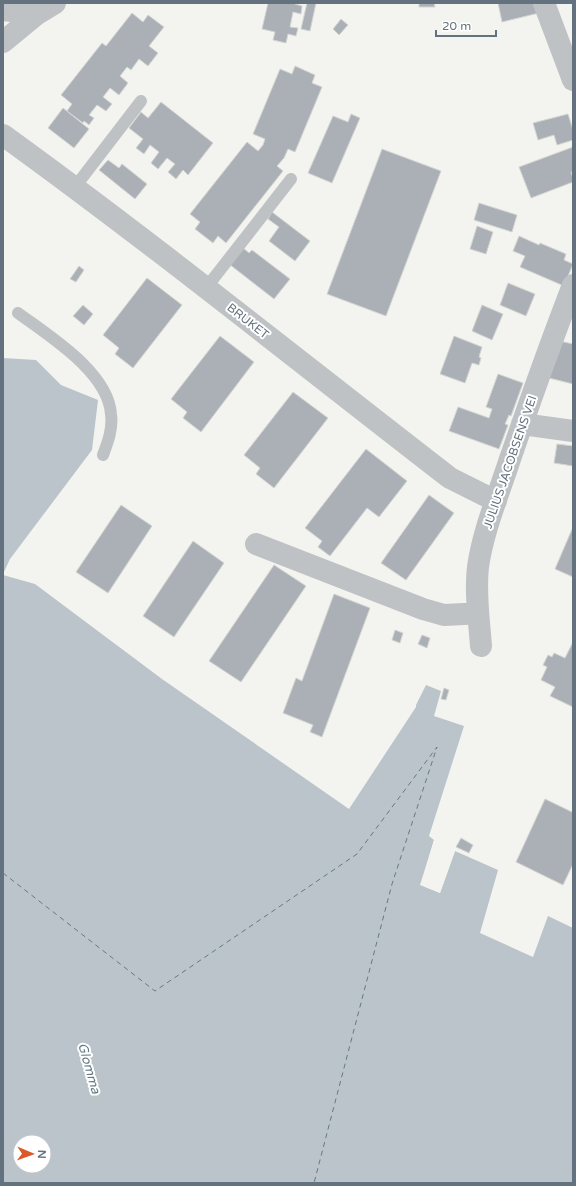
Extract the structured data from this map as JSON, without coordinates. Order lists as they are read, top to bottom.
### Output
{
  "streets": {
    "street": ["BRUKET", "JULIUS JACOBSENS VEI"]
  },
  "crossings": [
    ["BRUKET", "JULIUS JACOBSENS VEI"]
  ],
  "water": ["Glomma"],
  "scale_bar": "20 m",
  "north": "right"
}
